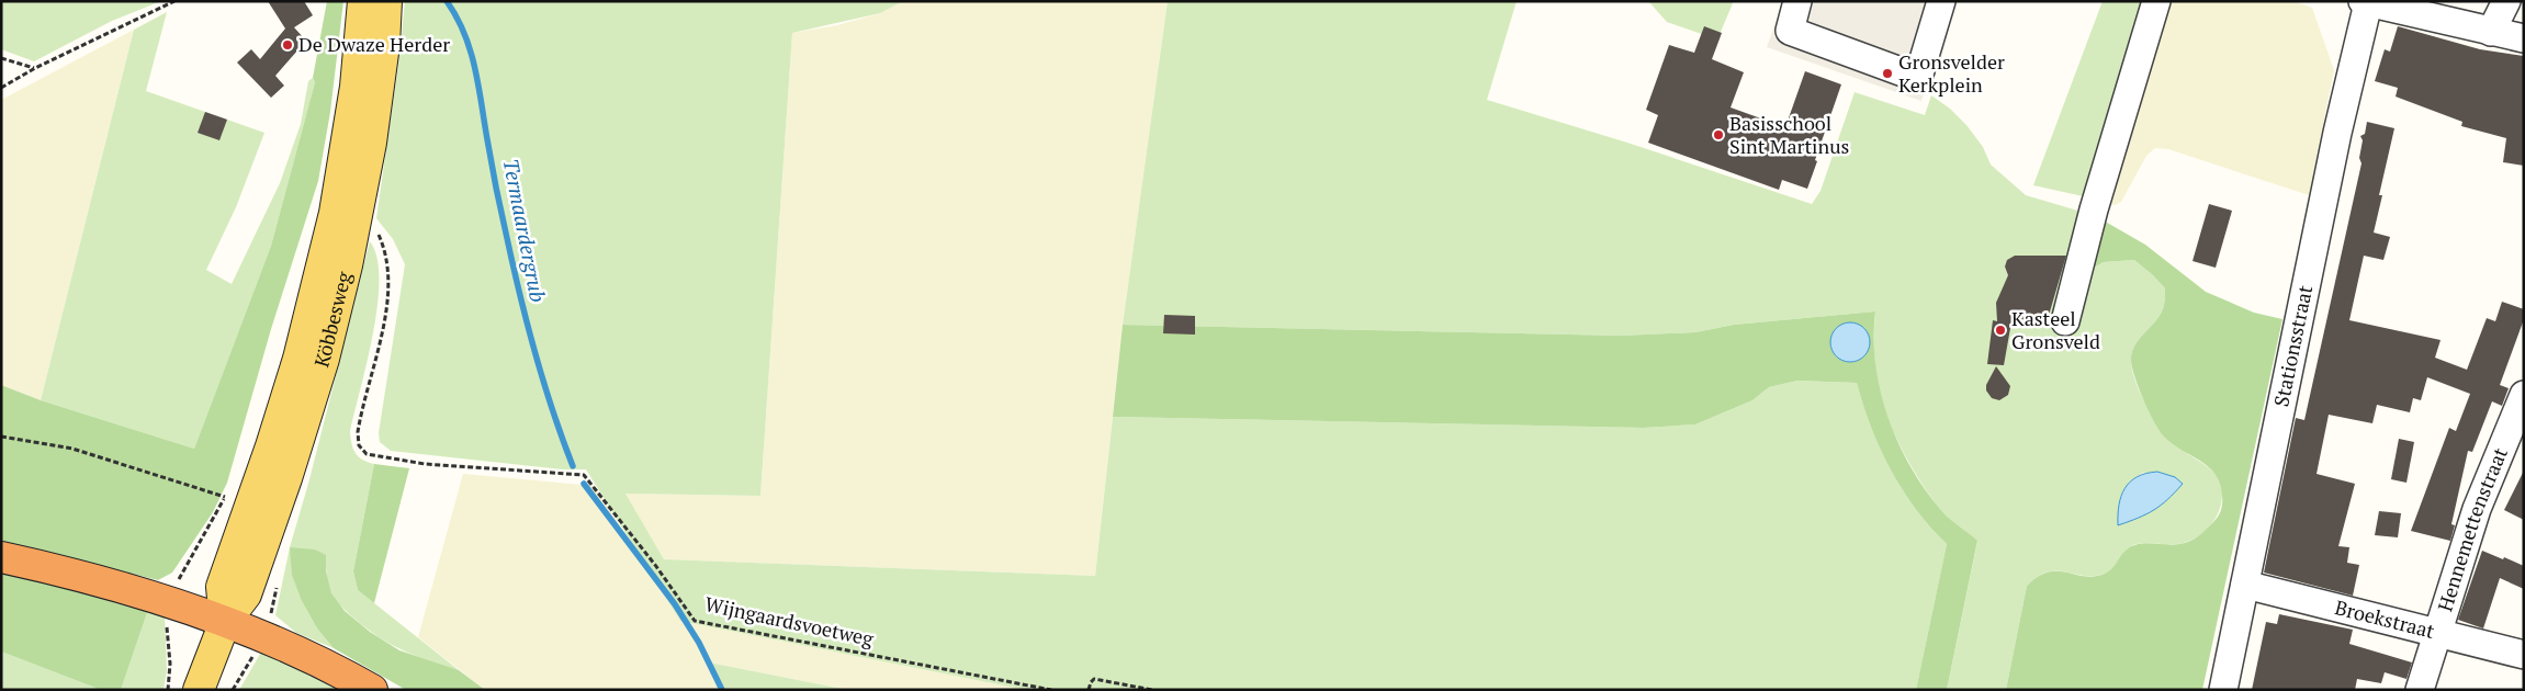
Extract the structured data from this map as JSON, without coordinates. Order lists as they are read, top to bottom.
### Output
{
  "streets": {
    "main road": ["Köbbesweg"],
    "street": ["Stationsstraat", "Hennemettenstraat", "Broekstraat"],
    "path": ["Wijngaardsvoetweg"]
  },
  "crossings": [
    ["Köbbesweg", "Wijngaardsvoetweg"],
    ["Stationsstraat", "Broekstraat"],
    ["Hennemettenstraat", "Broekstraat"]
  ],
  "water": ["Termaardergrub"],
  "places": [
    "De Dwaze Herder",
    "Gronsvelder Kerkplein",
    "Basisschool Sint Martinus",
    "Kasteel Gronsveld"
  ]
}
